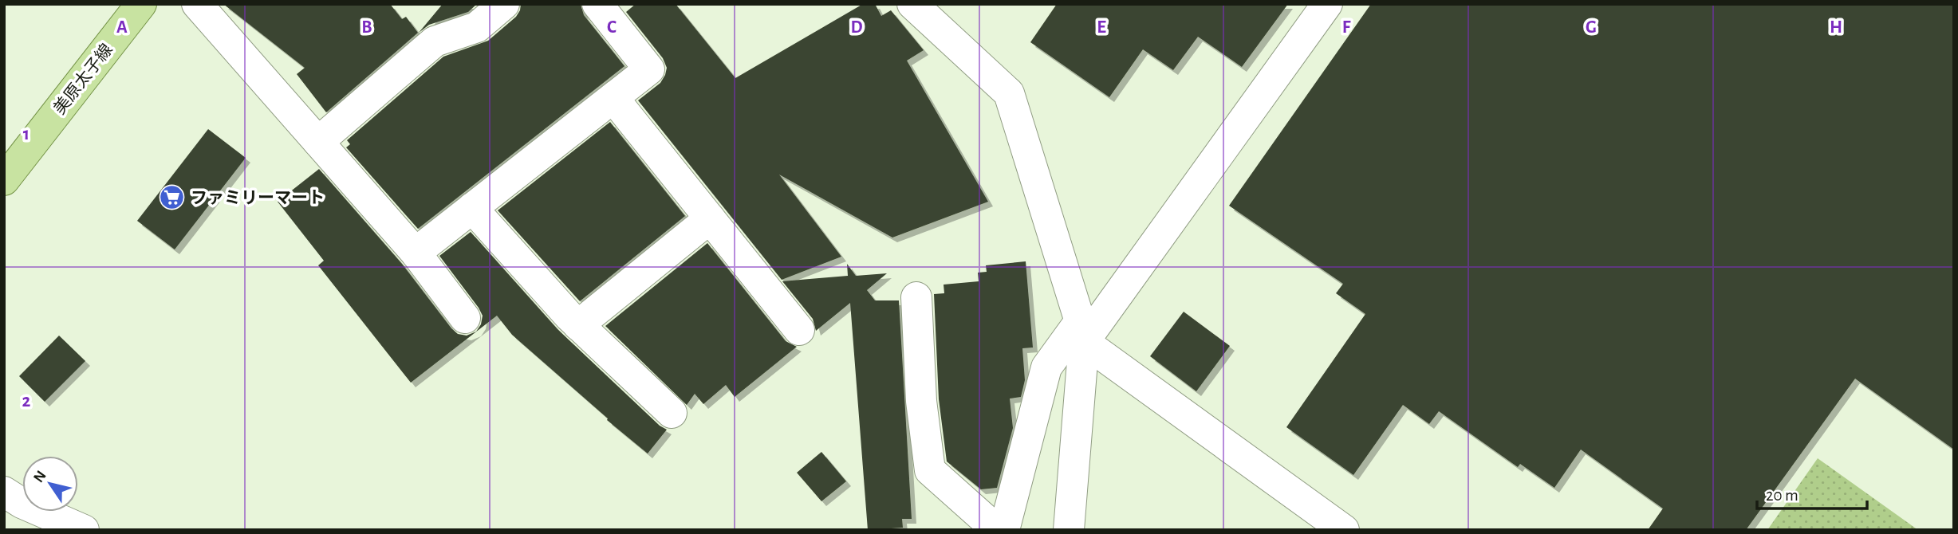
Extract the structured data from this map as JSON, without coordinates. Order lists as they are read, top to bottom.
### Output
{
  "streets": {
    "main road": ["美原太子線"]
  },
  "places": {
    "supermarket": ["ファミリーマート"]
  },
  "scale_bar": "20 m",
  "north": "top left",
  "grid": {
    "columns": [
      "A",
      "B",
      "C",
      "D",
      "E",
      "F",
      "G",
      "H"
    ],
    "rows": ["1", "2"]
  }
}
